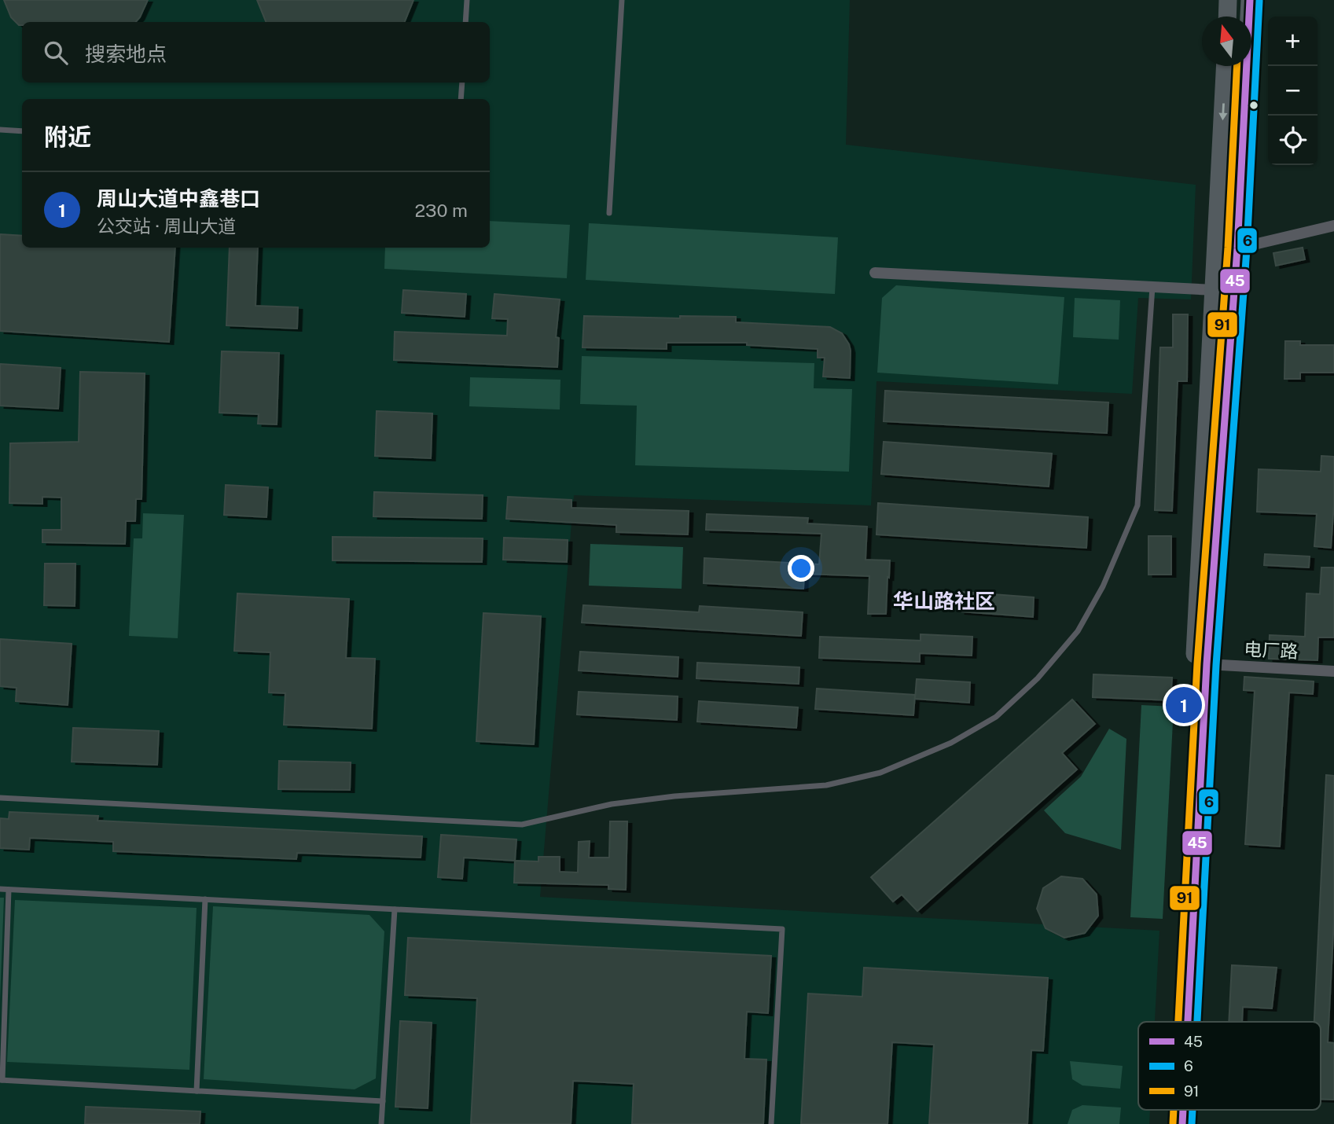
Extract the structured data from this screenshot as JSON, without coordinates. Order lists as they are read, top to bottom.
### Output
{
  "streets": {
    "street": ["电厂路"]
  },
  "districts": ["华山路社区"],
  "lines": ["transit line 45", "transit line 6", "transit line 91"],
  "legend": ["45", "6", "91"],
  "north": "top",
  "page": {
    "map_buttons": ["+", "−"],
    "search": "搜索地点",
    "heading": "附近",
    "list": [
      {
        "mark": "1",
        "name": "周山大道中鑫巷口",
        "note": "公交站 · 周山大道",
        "value": "230 m"
      }
    ],
    "pins": "1"
  }
}
